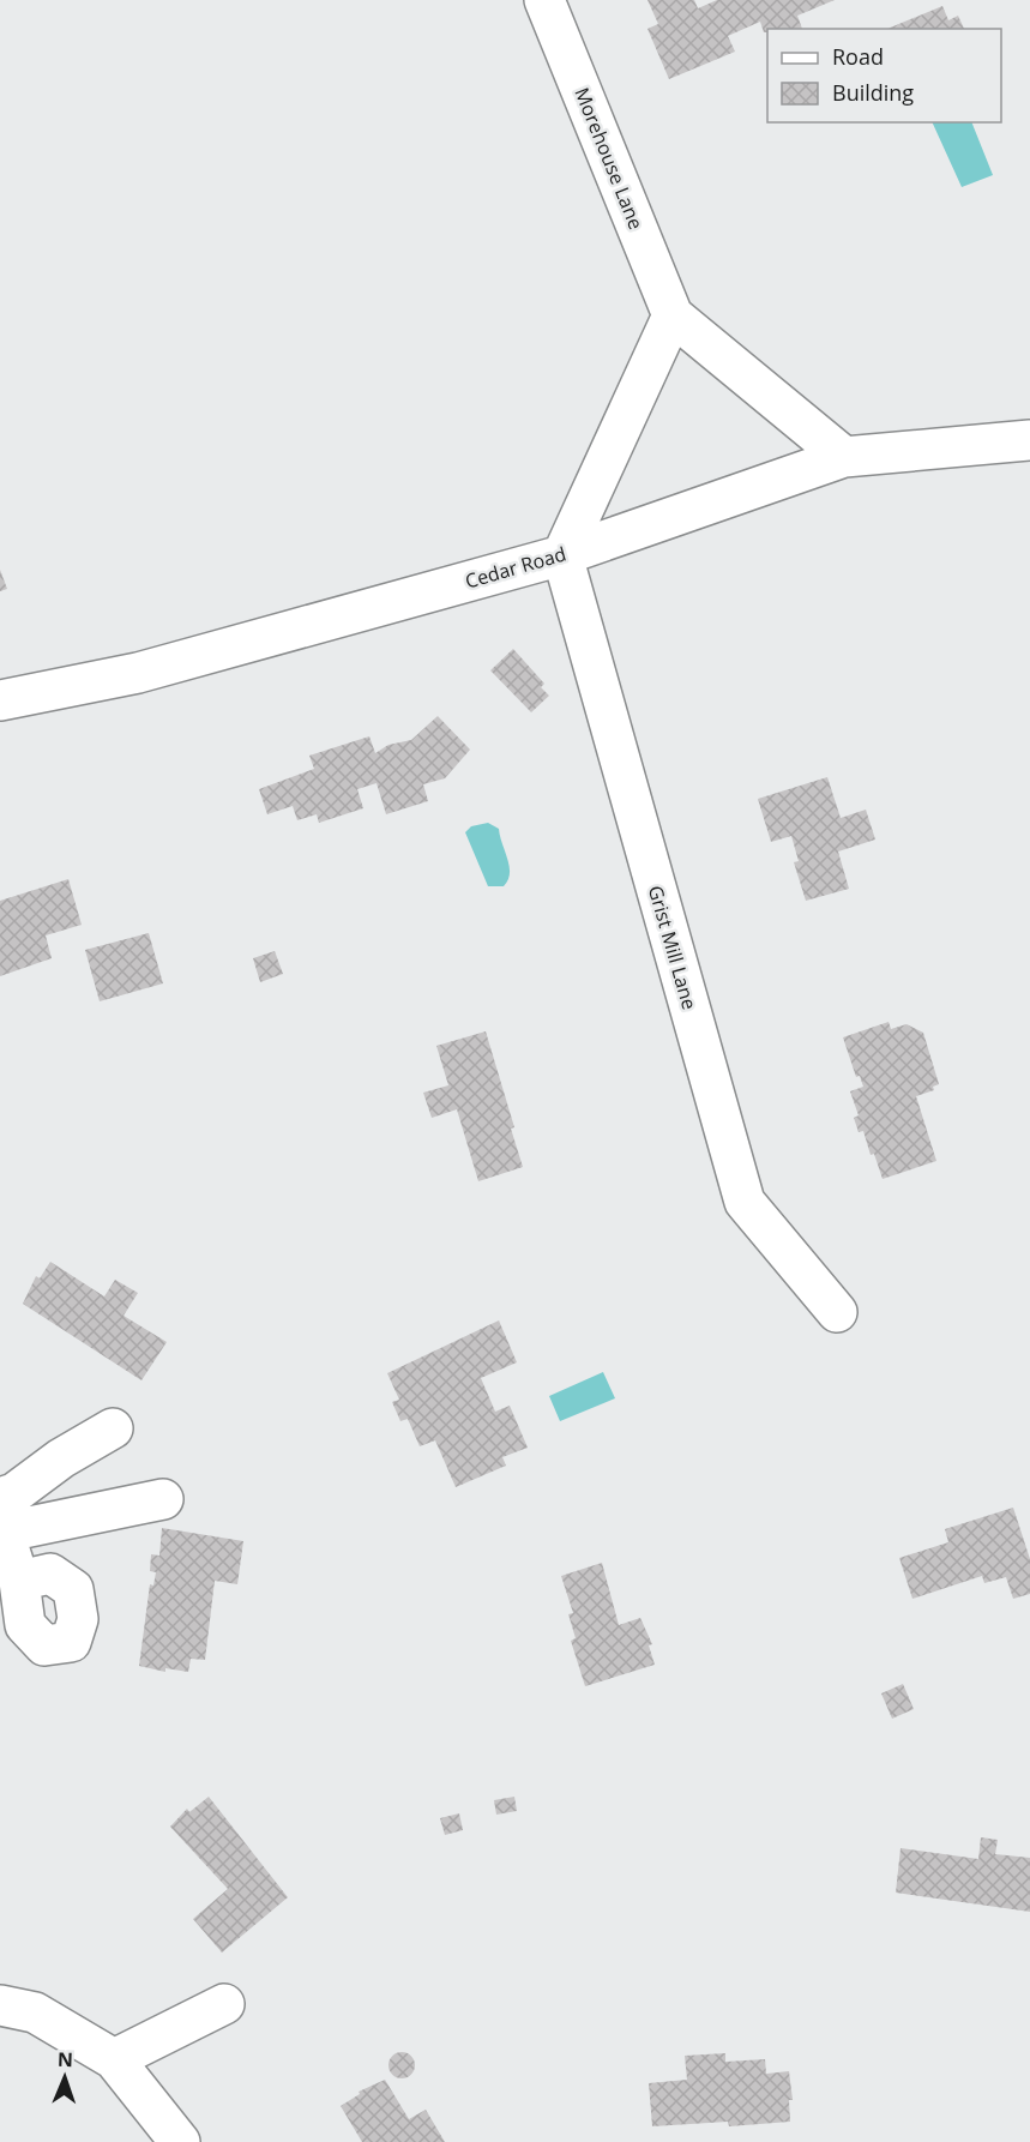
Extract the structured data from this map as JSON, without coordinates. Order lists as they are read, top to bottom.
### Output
{
  "streets": {
    "street": ["Morehouse Lane", "Cedar Road", "Grist Mill Lane"]
  },
  "crossings": [
    ["Morehouse Lane", "Cedar Road"],
    ["Cedar Road", "Grist Mill Lane"]
  ],
  "legend": ["Road", "Building"],
  "north": "top"
}
